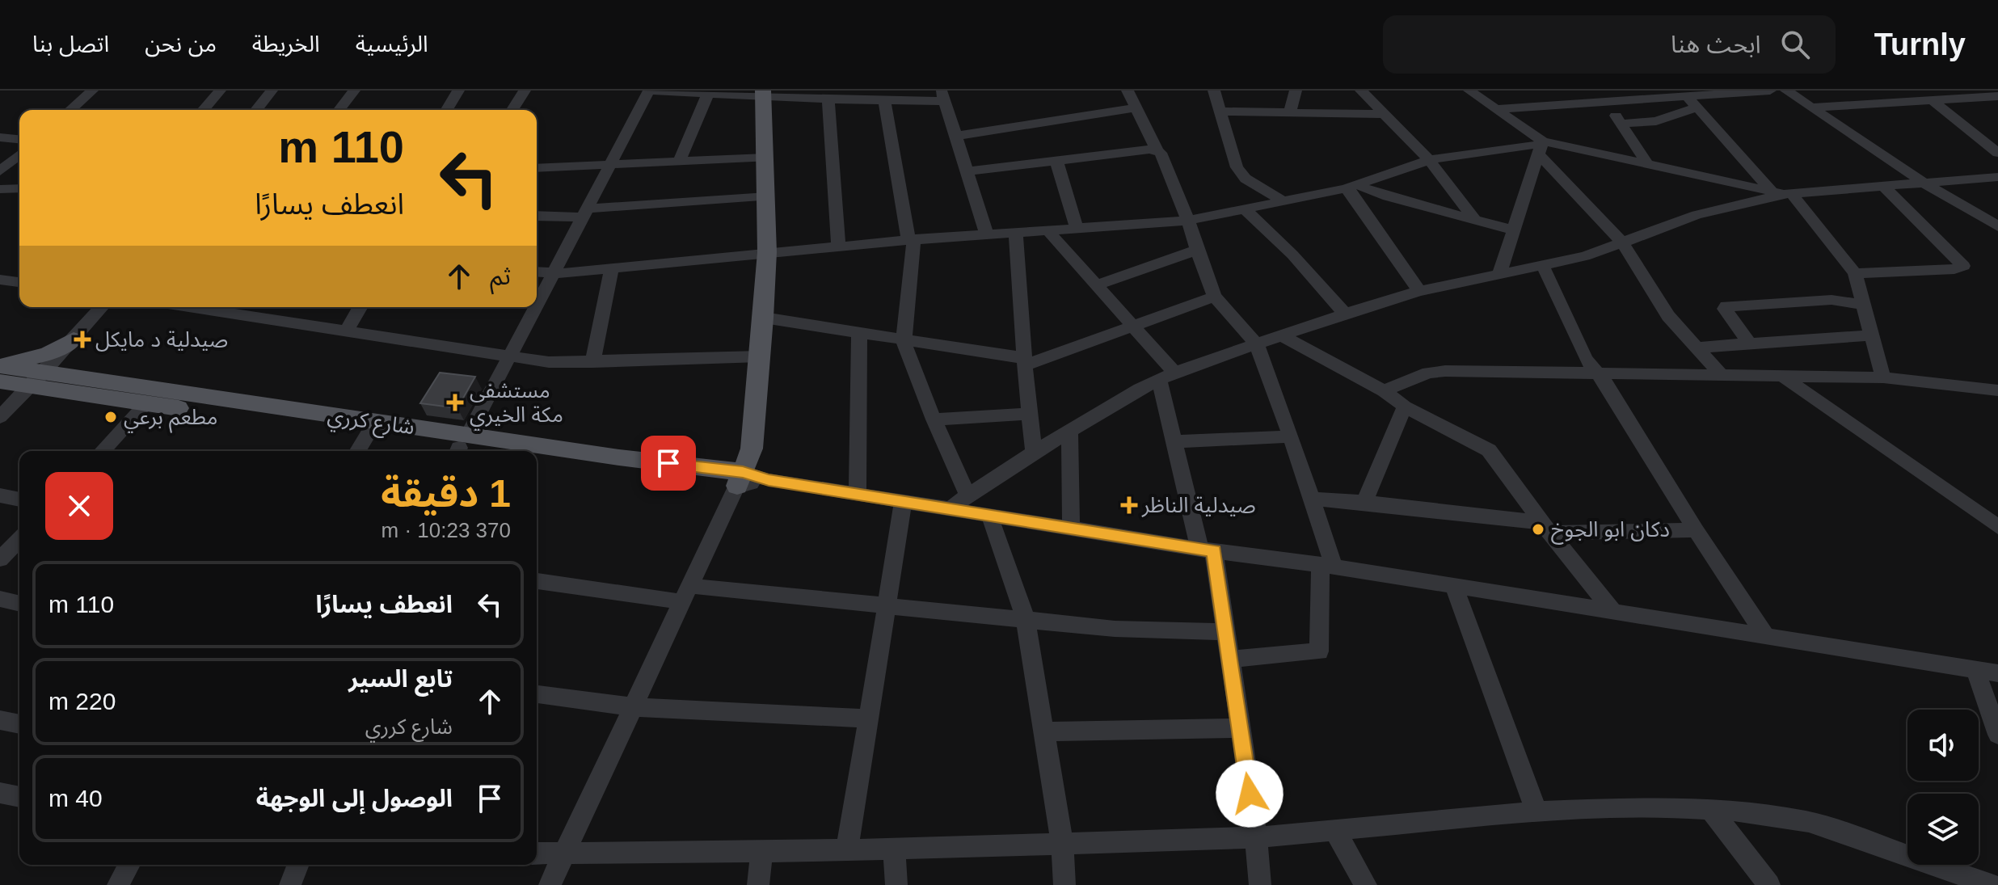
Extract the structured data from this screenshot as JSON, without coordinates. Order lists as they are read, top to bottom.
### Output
{
  "streets": {
    "main road": ["شارع كرري"]
  },
  "places": {
    "health": ["صيدلية د مايكل", "مستشفى مكة الخيري", "صيدلية الناظر"],
    "other": ["مطعم برعي", "دكان ابو الجوخ"]
  },
  "page": {
    "header": "Turnly",
    "search": "ابحث هنا",
    "nav": [
      "الرئيسية",
      "الخريطة",
      "من نحن",
      "اتصل بنا"
    ],
    "turn": ["110 m", "انعطف يسارًا"],
    "then": "ثم",
    "heading": ["1 دقيقة", "370 m · 10:23"],
    "list": [
      {
        "name": "انعطف يسارًا",
        "value": "110 m"
      },
      {
        "name": "تابع السير",
        "note": "شارع كرري",
        "value": "220 m"
      },
      {
        "name": "الوصول إلى الوجهة",
        "value": "40 m"
      }
    ]
  }
}
